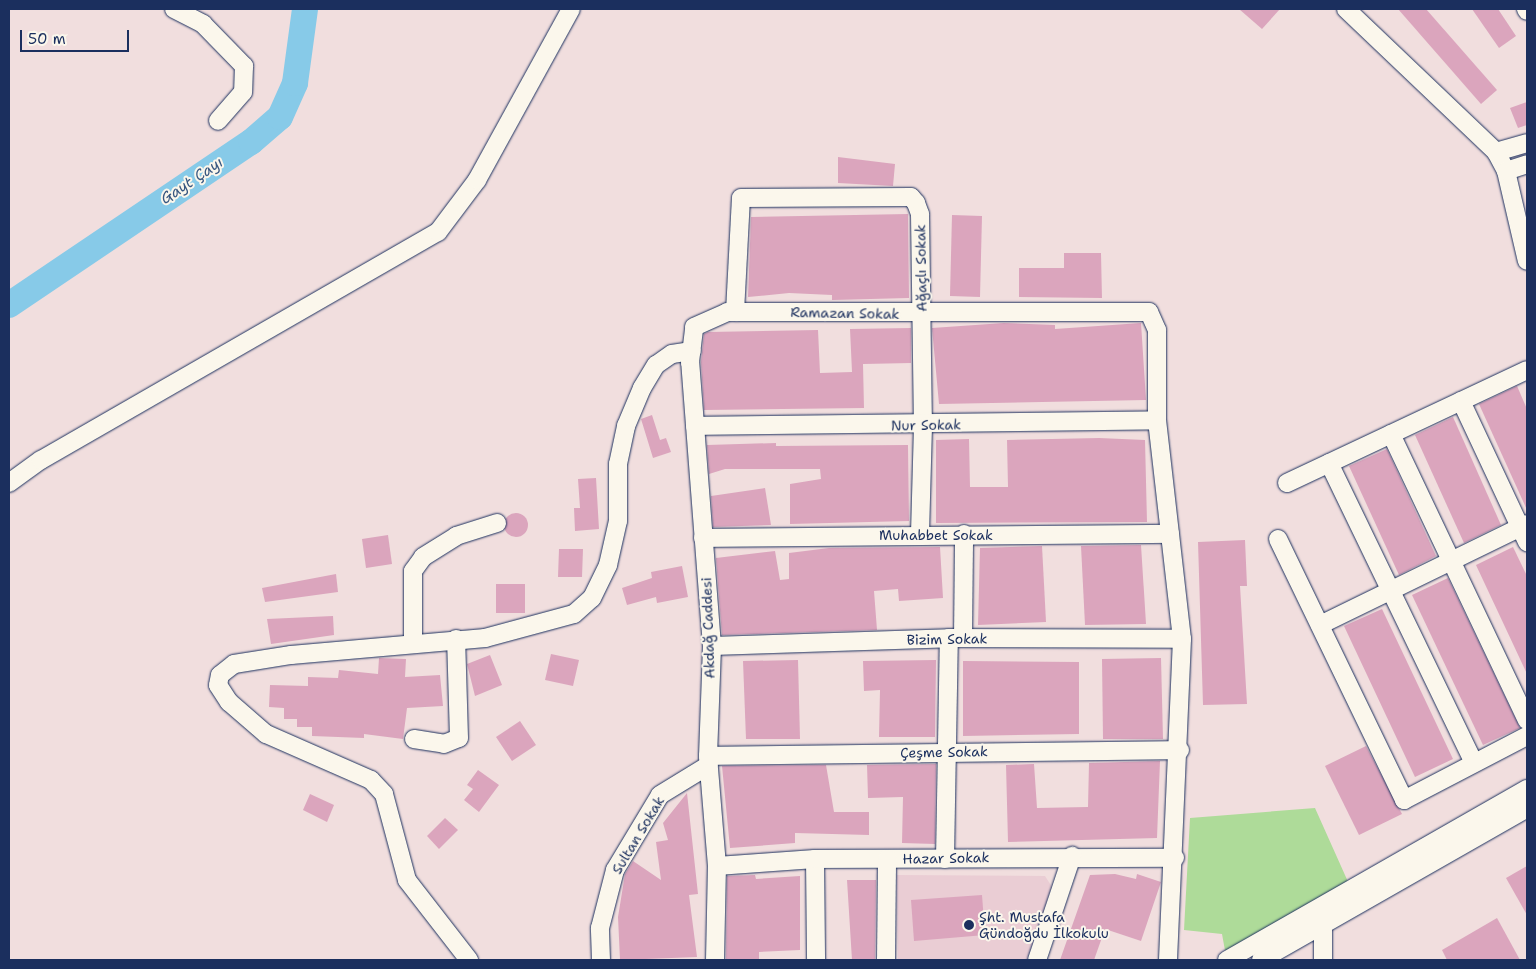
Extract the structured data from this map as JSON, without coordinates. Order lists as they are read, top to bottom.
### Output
{
  "streets": {
    "street": [
      "Ağaçlı Sokak",
      "Ramazan Sokak",
      "Nur Sokak",
      "Muhabbet Sokak",
      "Akdağ Caddesi",
      "Bizim Sokak",
      "Çeşme Sokak",
      "Sultan Sokak",
      "Hazar Sokak"
    ]
  },
  "crossings": [
    ["Ağaçlı Sokak", "Ramazan Sokak"],
    ["Ağaçlı Sokak", "Nur Sokak"],
    ["Ağaçlı Sokak", "Muhabbet Sokak"],
    ["Ramazan Sokak", "Nur Sokak"],
    ["Ramazan Sokak", "Akdağ Caddesi"],
    ["Nur Sokak", "Akdağ Caddesi"],
    ["Muhabbet Sokak", "Akdağ Caddesi"],
    ["Akdağ Caddesi", "Bizim Sokak"],
    ["Akdağ Caddesi", "Çeşme Sokak"],
    ["Akdağ Caddesi", "Sultan Sokak"],
    ["Akdağ Caddesi", "Hazar Sokak"],
    ["Çeşme Sokak", "Sultan Sokak"]
  ],
  "water": ["Gayt Çayı"],
  "places": ["Şht. Mustafa Gündoğdu İlkokulu"],
  "scale_bar": "50 m"
}
